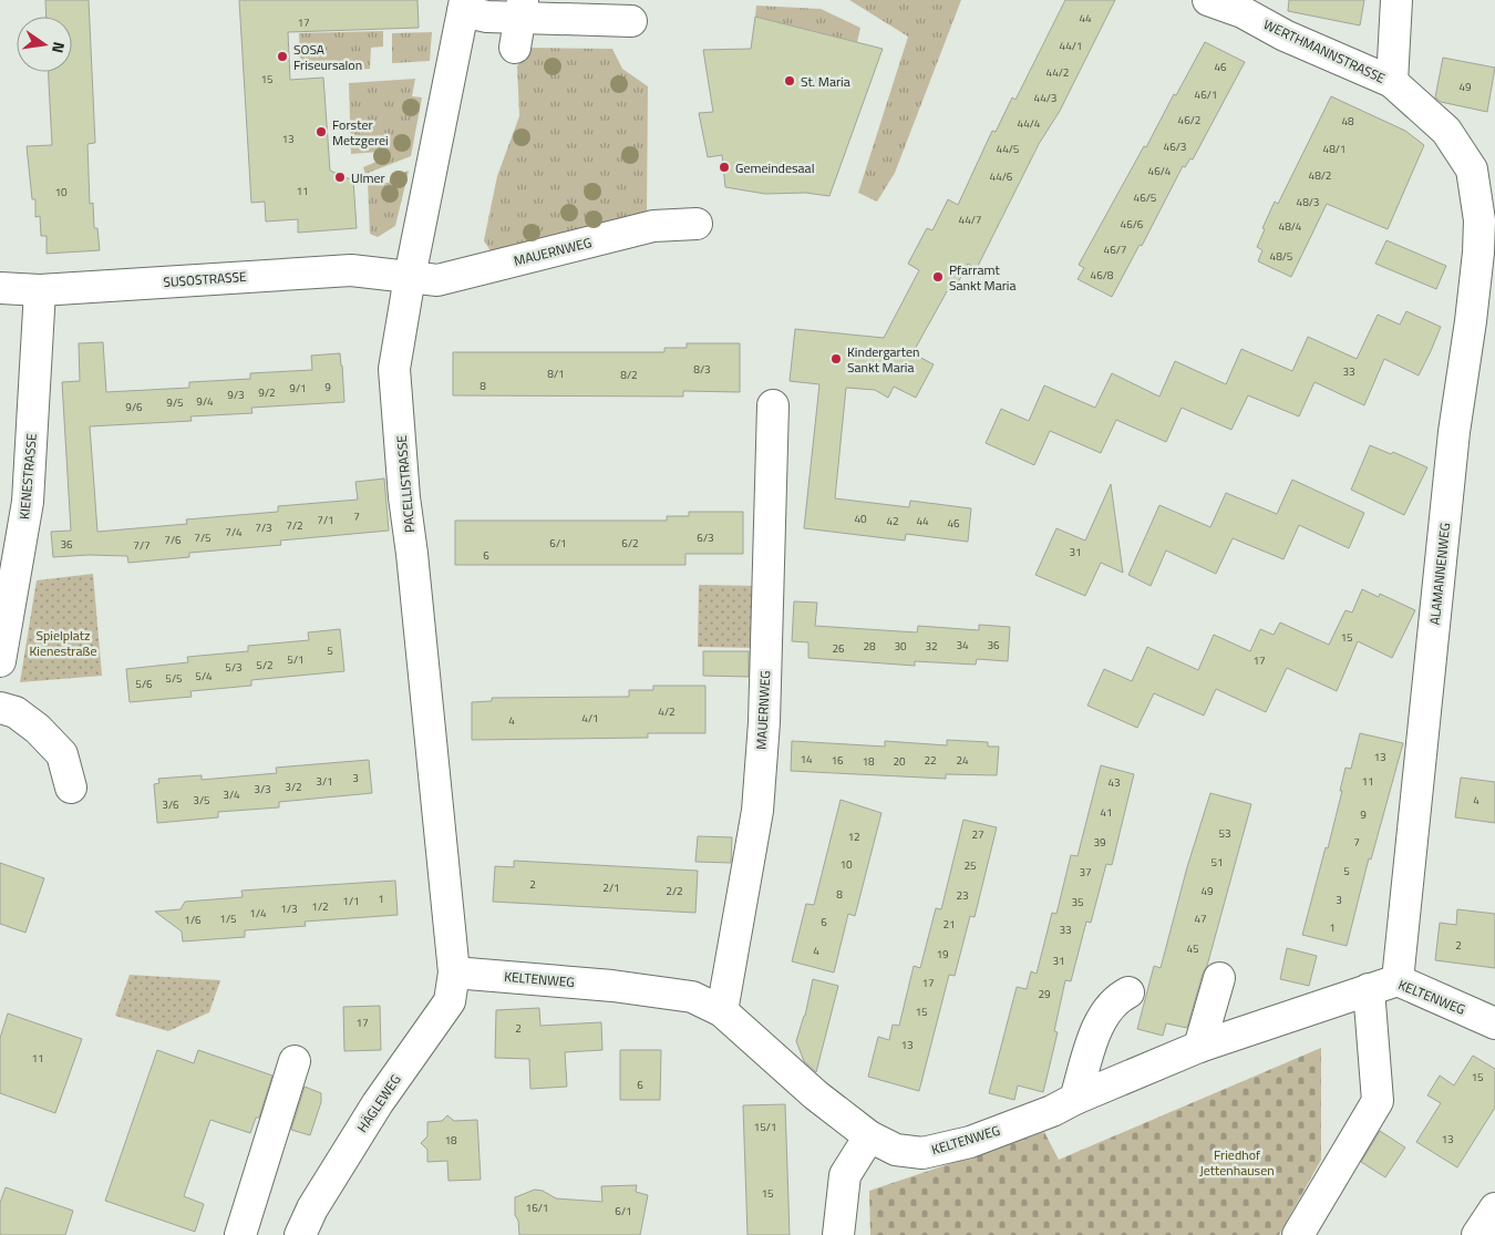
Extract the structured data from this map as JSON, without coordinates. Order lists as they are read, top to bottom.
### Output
{
  "streets": {
    "street": [
      "WERTHMANNSTRASSE",
      "MAUERNWEG",
      "SUSOSTRASSE",
      "KIENESTRASSE",
      "PACELLISTRASSE",
      "ALAMANNENWEG",
      "KELTENWEG",
      "HÄGLEWEG"
    ]
  },
  "crossings": [
    ["WERTHMANNSTRASSE", "ALAMANNENWEG"],
    ["MAUERNWEG", "SUSOSTRASSE"],
    ["MAUERNWEG", "PACELLISTRASSE"],
    ["MAUERNWEG", "KELTENWEG"],
    ["SUSOSTRASSE", "KIENESTRASSE"],
    ["SUSOSTRASSE", "PACELLISTRASSE"],
    ["PACELLISTRASSE", "KELTENWEG"],
    ["PACELLISTRASSE", "HÄGLEWEG"],
    ["ALAMANNENWEG", "KELTENWEG"],
    ["KELTENWEG", "HÄGLEWEG"]
  ],
  "parks": ["Spielplatz Kienestraße", "Friedhof Jettenhausen"],
  "places": [
    "SOSA Friseursalon",
    "St. Maria",
    "Forster Metzgerei",
    "Gemeindesaal",
    "Ulmer",
    "Pfarramt Sankt Maria",
    "Kindergarten Sankt Maria"
  ],
  "house_numbers": [
    "44",
    "17",
    "44/1",
    "46",
    "44/2",
    "15",
    "49",
    "46/1",
    "44/3",
    "46/2",
    "48",
    "44/4",
    "13",
    "46/3",
    "44/5",
    "48/1",
    "46/4",
    "48/2",
    "44/6",
    "11",
    "10",
    "46/5",
    "48/3",
    "44/7",
    "46/6",
    "48/4",
    "46/7",
    "48/5",
    "46/8",
    "8/3",
    "33",
    "8/1",
    "8/2",
    "8",
    "9",
    "9/1",
    "9/2",
    "9/3",
    "9/4",
    "9/5",
    "9/6",
    "7",
    "40",
    "7/1",
    "42",
    "44",
    "46",
    "7/2",
    "7/3",
    "7/4",
    "7/5",
    "6/3",
    "7/6",
    "6/1",
    "6/2",
    "36",
    "7/7",
    "31",
    "6",
    "15",
    "34",
    "36",
    "28",
    "30",
    "32",
    "26",
    "5",
    "5/1",
    "17",
    "5/2",
    "5/3",
    "5/4",
    "5/5",
    "5/6",
    "4/2",
    "4/1",
    "4",
    "13",
    "14",
    "16",
    "22",
    "24",
    "18",
    "20",
    "3",
    "3/1",
    "11",
    "43",
    "3/2",
    "3/3",
    "3/4",
    "3/5",
    "4",
    "3/6",
    "41",
    "9",
    "53",
    "27",
    "12",
    "39",
    "7",
    "51",
    "10",
    "25",
    "5",
    "37",
    "2",
    "2/1",
    "2/2",
    "49",
    "8",
    "23",
    "1",
    "3",
    "1/1",
    "35",
    "1/2",
    "1/3",
    "1/4",
    "1/5",
    "47",
    "1/6",
    "6",
    "21",
    "1",
    "33",
    "2",
    "45",
    "4",
    "19",
    "31",
    "17",
    "29",
    "15",
    "17",
    "2",
    "13",
    "11",
    "15",
    "6",
    "15/1",
    "13",
    "18",
    "15",
    "16/1",
    "6/1"
  ],
  "north": "right"
}
